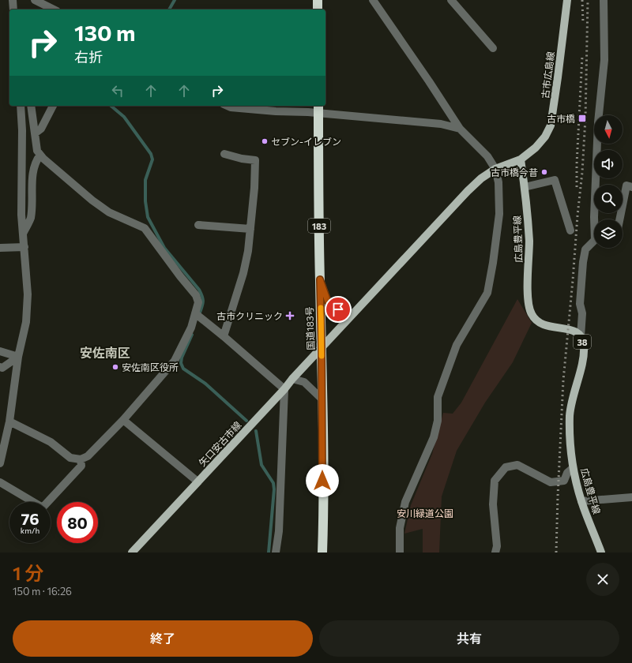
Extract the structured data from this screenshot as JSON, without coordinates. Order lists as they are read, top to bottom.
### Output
{
  "streets": {
    "highway": ["183", "国道183号"],
    "main road": [
      "古市広島線",
      "広島豊平線",
      "38",
      "矢口安古市線"
    ]
  },
  "crossings": [
    ["古市広島線", "広島豊平線"],
    ["国道183号", "矢口安古市線"]
  ],
  "districts": ["安佐南区"],
  "parks": ["安川緑道公園"],
  "places": {
    "transit": ["古市橋"],
    "other": ["セブン-イレブン", "古市橋今昔", "安佐南区役所"],
    "health": ["古市クリニック"]
  },
  "north": "bottom",
  "page": {
    "turn": ["130 m", "右折"],
    "speed": "76 km/h",
    "limit": "80",
    "heading": ["1 分", "150 m · 16:26"],
    "buttons": ["終了", "共有"]
  }
}
